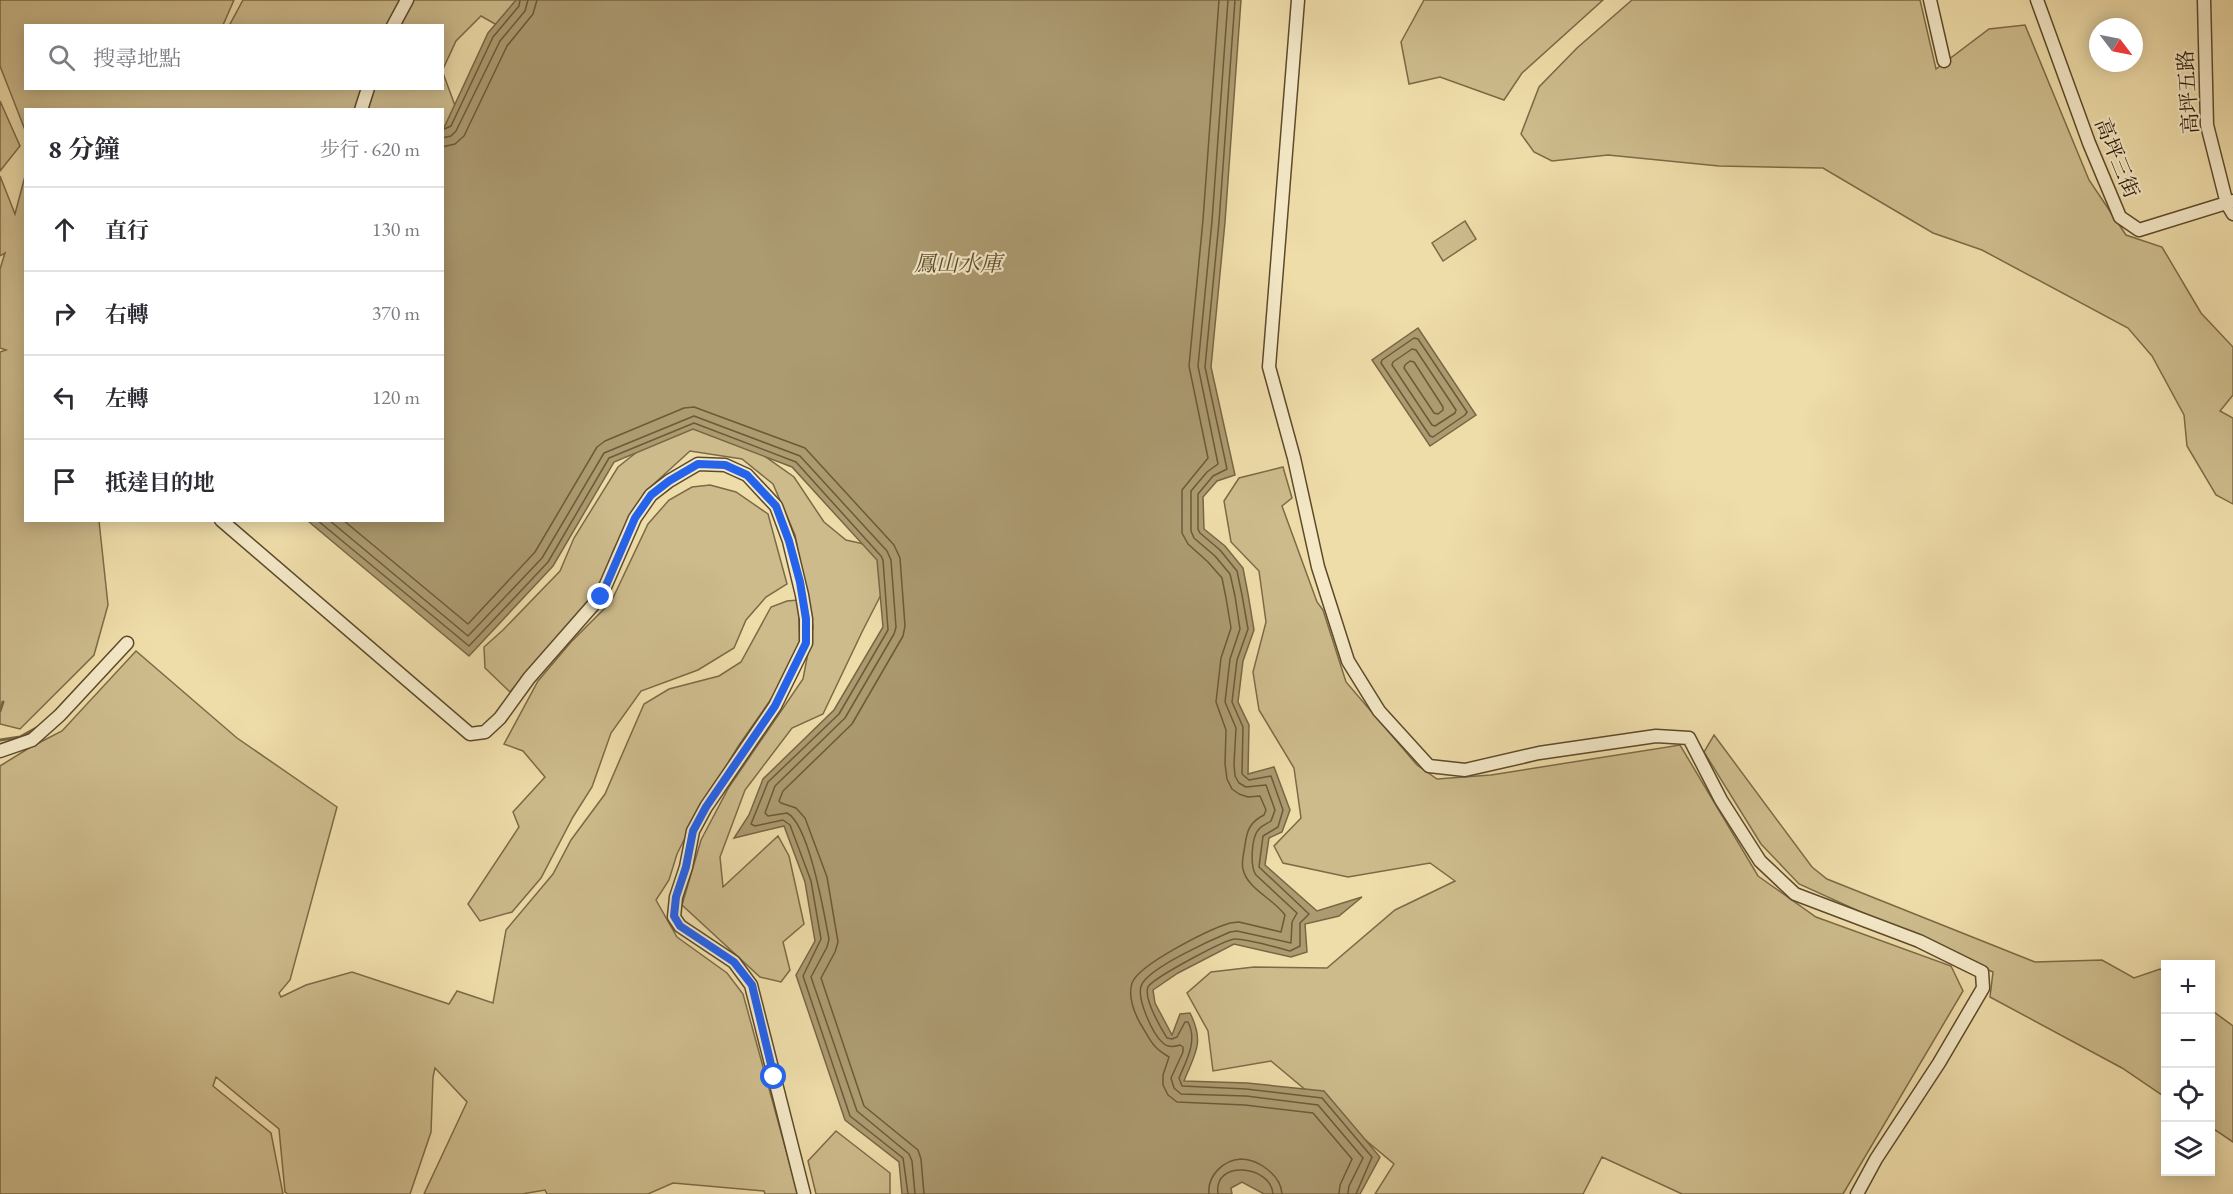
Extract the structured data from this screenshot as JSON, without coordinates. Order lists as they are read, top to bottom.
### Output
{
  "streets": {
    "street": ["高坪五路", "高坪三街"]
  },
  "crossings": [
    ["高坪五路", "高坪三街"]
  ],
  "water": ["鳳山水庫"],
  "north": "bottom right",
  "page": {
    "search": "搜尋地點",
    "heading": ["8 分鐘", "步行 · 620 m"],
    "list": [
      ["直行", "130 m"],
      ["右轉", "370 m"],
      ["左轉", "120 m"],
      "抵達目的地"
    ],
    "map_buttons": ["+", "−"]
  }
}
